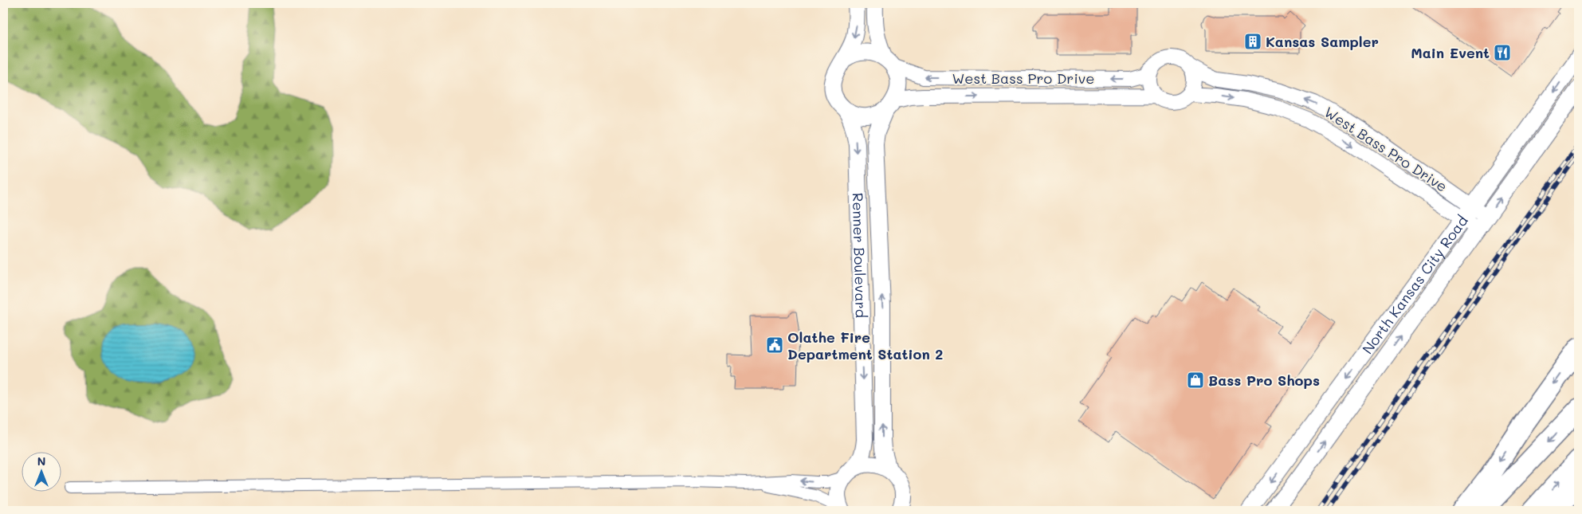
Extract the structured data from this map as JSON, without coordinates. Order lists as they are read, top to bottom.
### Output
{
  "streets": {
    "main road": ["Renner Boulevard", "North Kansas City Road"],
    "street": ["West Bass Pro Drive"]
  },
  "crossings": [
    ["West Bass Pro Drive", "Renner Boulevard"],
    ["West Bass Pro Drive", "North Kansas City Road"]
  ],
  "places": {
    "building": ["Kansas Sampler"],
    "restaurant": ["Main Event"],
    "public building": ["Olathe Fire Department Station 2"],
    "shop": ["Bass Pro Shops"]
  },
  "north": "top"
}
